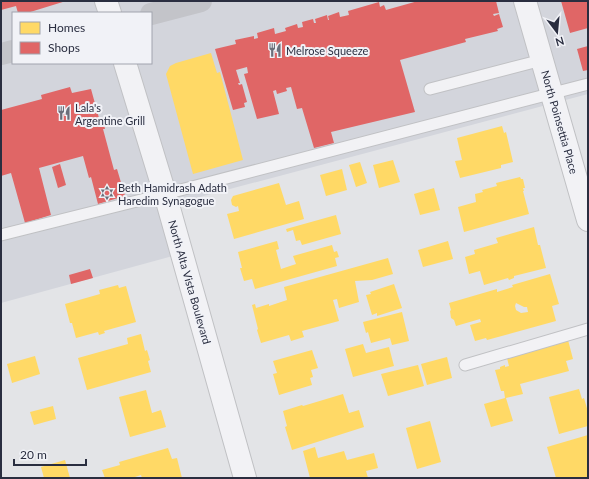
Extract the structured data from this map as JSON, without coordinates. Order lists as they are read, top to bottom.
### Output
{
  "streets": {
    "street": ["North Poinsettia Place", "North Alta Vista Boulevard"]
  },
  "places": {
    "restaurant": ["Melrose Squeeze", "Lala's Argentine Grill"],
    "synagogue": ["Beth Hamidrash Adath Haredim Synagogue"]
  },
  "legend": ["Homes", "Shops"],
  "scale_bar": "20 m",
  "north": "bottom"
}
